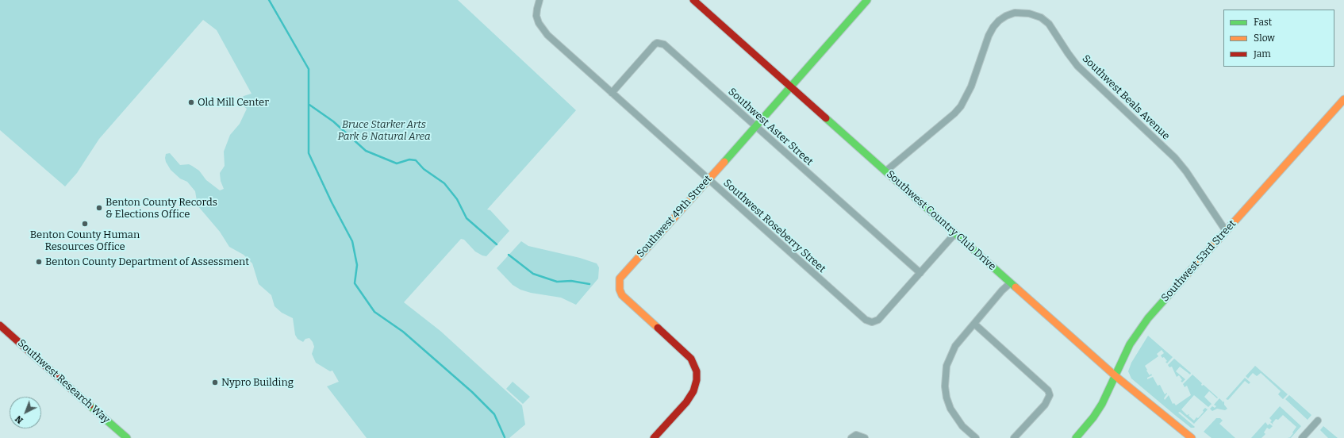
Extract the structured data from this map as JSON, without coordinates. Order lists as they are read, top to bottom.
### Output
{
  "streets": {
    "street": [
      "Southwest Beals Avenue",
      "Southwest Aster Street",
      "Southwest 49th Street",
      "Southwest Country Club Drive",
      "Southwest Roseberry Street",
      "Southwest 53rd Street",
      "Southwest Research Way"
    ]
  },
  "crossings": [
    ["Southwest Beals Avenue", "Southwest Country Club Drive"],
    ["Southwest Beals Avenue", "Southwest 53rd Street"],
    ["Southwest Aster Street", "Southwest 49th Street"],
    ["Southwest Aster Street", "Southwest Roseberry Street"],
    ["Southwest 49th Street", "Southwest Country Club Drive"],
    ["Southwest 49th Street", "Southwest Roseberry Street"],
    ["Southwest Country Club Drive", "Southwest Roseberry Street"],
    ["Southwest Country Club Drive", "Southwest 53rd Street"]
  ],
  "parks": ["Bruce Starker Arts Park & Natural Area"],
  "places": [
    "Old Mill Center",
    "Benton County Records & Elections Office",
    "Benton County Human Resources Office",
    "Benton County Department of Assessment",
    "Nypro Building"
  ],
  "legend": ["Fast", "Slow", "Jam"],
  "north": "bottom left"
}
